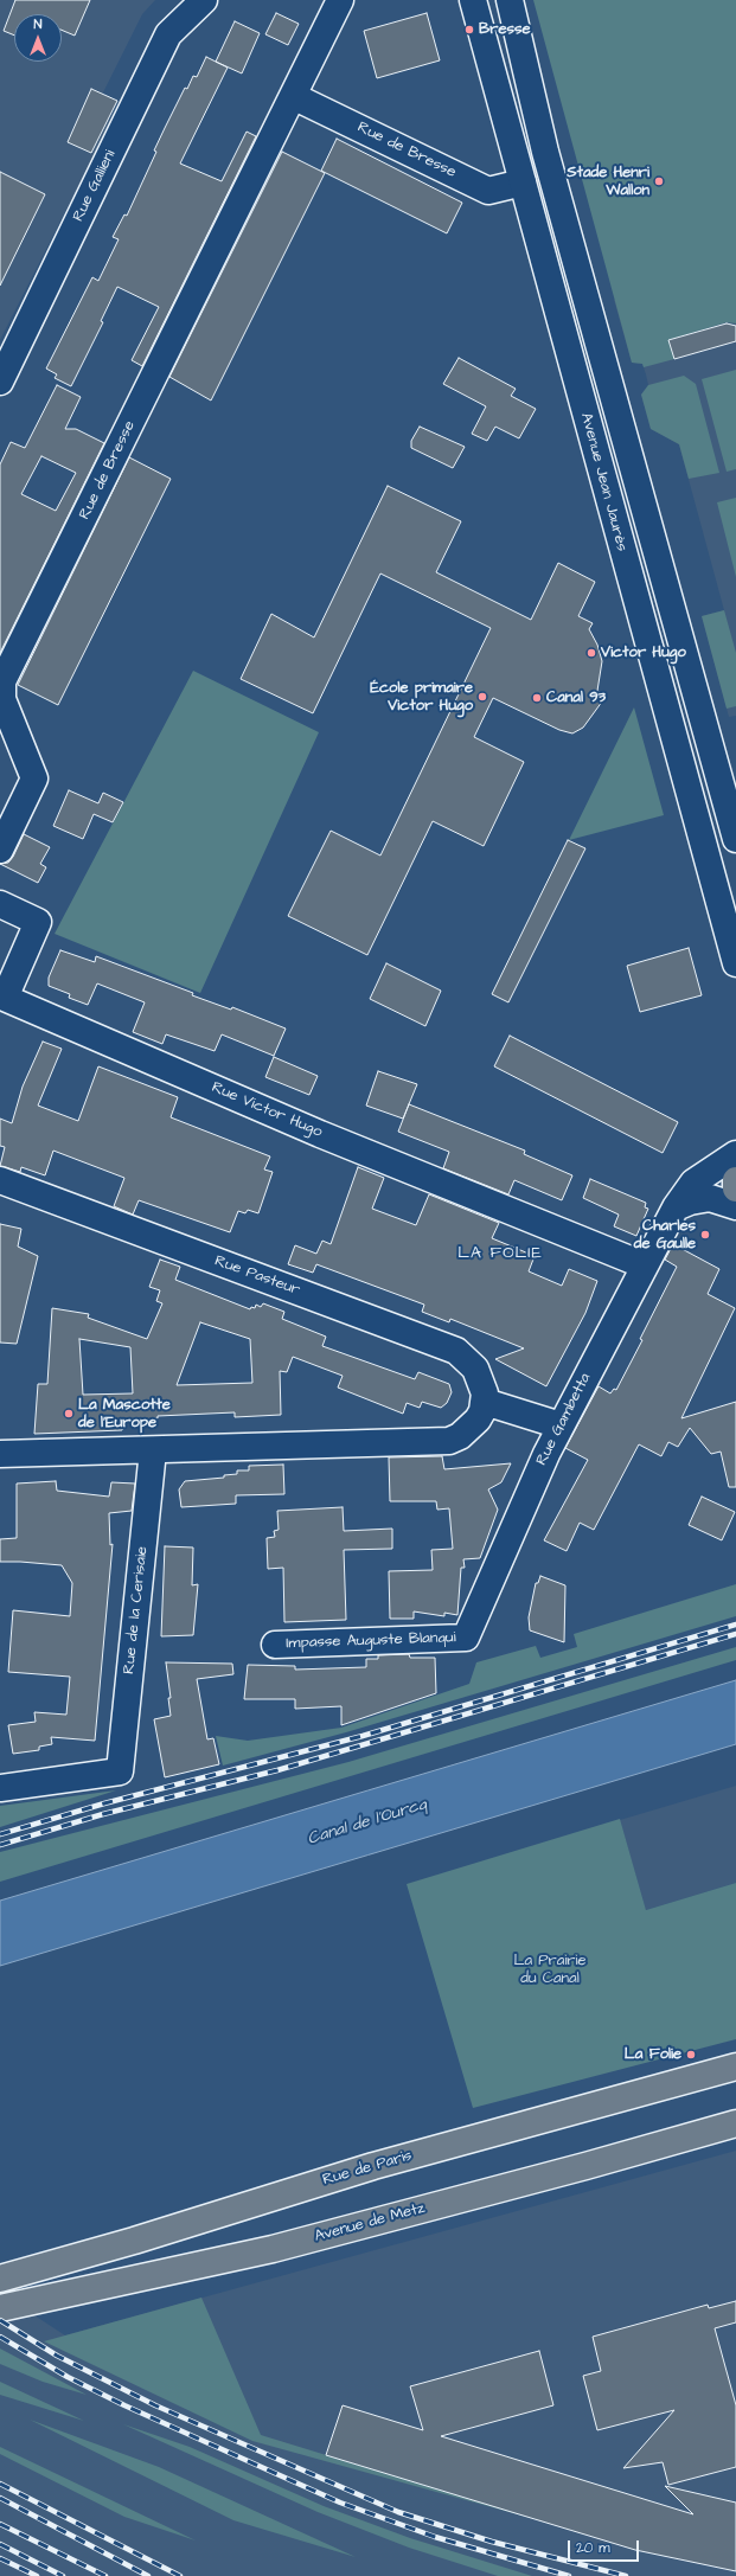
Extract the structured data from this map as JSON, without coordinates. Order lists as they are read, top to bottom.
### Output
{
  "streets": {
    "main road": ["Rue de Paris", "Avenue de Metz"],
    "street": [
      "Rue de Bresse",
      "Rue Gallieni",
      "Avenue Jean Jaurès",
      "Rue Victor Hugo",
      "Rue Pasteur",
      "Rue Gambetta",
      "Rue de la Cerisaie",
      "Impasse Auguste Blanqui"
    ]
  },
  "crossings": [
    ["Rue de Bresse", "Avenue Jean Jaurès"],
    ["Rue Victor Hugo", "Rue Gambetta"],
    ["Rue Gambetta", "Impasse Auguste Blanqui"]
  ],
  "districts": ["LA FOLIE"],
  "water": ["Canal de l'Ourcq"],
  "parks": ["La Prairie du Canal"],
  "places": [
    "Bresse",
    "Stade Henri Wallon",
    "Victor Hugo",
    "École primaire Victor Hugo",
    "Canal 93",
    "Charles de Gaulle",
    "La Mascotte de l'Europe",
    "La Folie"
  ],
  "scale_bar": "20 m",
  "north": "top"
}
